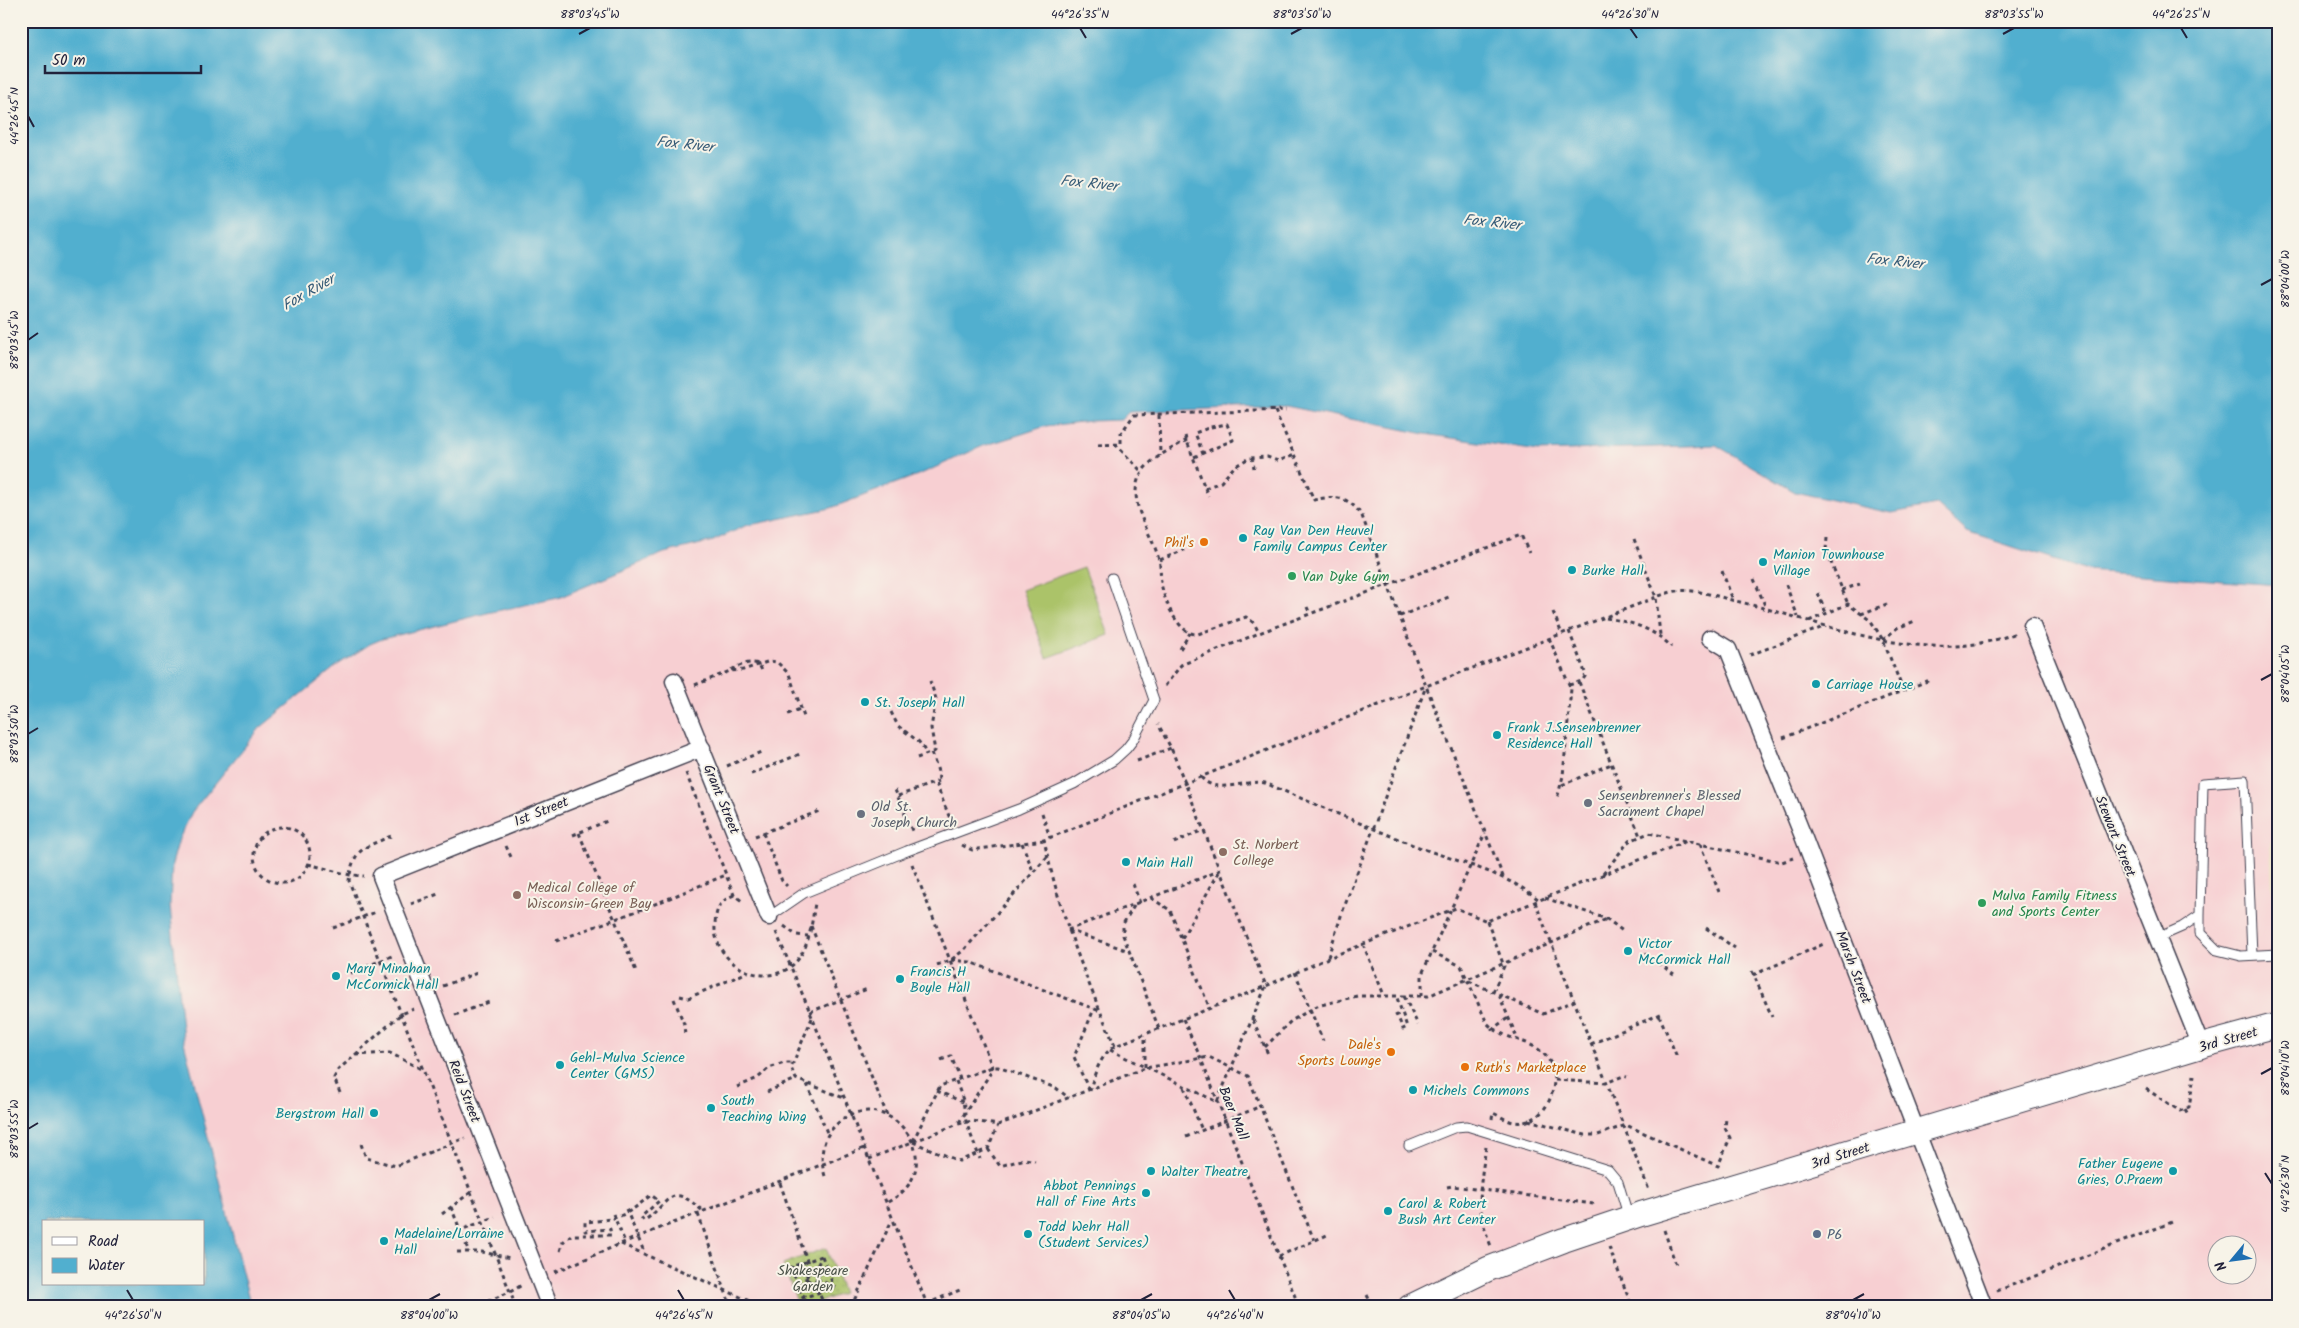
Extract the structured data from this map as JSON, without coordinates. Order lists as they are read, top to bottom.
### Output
{
  "streets": {
    "main road": ["3rd Street"],
    "street": [
      "Grant Street",
      "1st Street",
      "Stewart Street",
      "Marsh Street",
      "Reid Street"
    ],
    "path": ["Baer Mall"]
  },
  "crossings": [
    ["Grant Street", "1st Street"],
    ["1st Street", "Reid Street"],
    ["Stewart Street", "3rd Street"],
    ["Marsh Street", "3rd Street"]
  ],
  "water": ["Fox River"],
  "parks": ["Shakespeare Garden"],
  "places": [
    "Ray Van Den Heuvel Family Campus Center",
    "Phil's",
    "Manion Townhouse Village",
    "Burke Hall",
    "Van Dyke Gym",
    "Carriage House",
    "St. Joseph Hall",
    "Frank J.Sensenbrenner Residence Hall",
    "Sensenbrenner's Blessed Sacrament Chapel",
    "Old St. Joseph Church",
    "St. Norbert College",
    "Main Hall",
    "Medical College of Wisconsin-Green Bay",
    "Mulva Family Fitness and Sports Center",
    "Victor McCormick Hall",
    "Mary Minahan McCormick Hall",
    "Francis H Boyle Hall",
    "Dale's Sports Lounge",
    "Gehl-Mulva Science Center (GMS)",
    "Ruth's Marketplace",
    "Michels Commons",
    "South Teaching Wing",
    "Bergstrom Hall",
    "Walter Theatre",
    "Father Eugene Gries, O.Praem",
    "Abbot Pennings Hall of Fine Arts",
    "Carol & Robert Bush Art Center",
    "Todd Wehr Hall (Student Services)",
    "P6",
    "Madelaine/Lorraine Hall"
  ],
  "legend": ["Road", "Water"],
  "scale_bar": "50 m",
  "north": "bottom left",
  "coordinates": [
    "88°03'45\"W",
    "44°26'35\"N",
    "88°03'50\"W",
    "44°26'30\"N",
    "88°03'55\"W",
    "44°26'25\"N",
    "44°26'45\"N",
    "88°04'00\"W",
    "88°04'05\"W",
    "88°04'10\"W",
    "44°26'50\"N",
    "44°26'40\"N"
  ]
}
